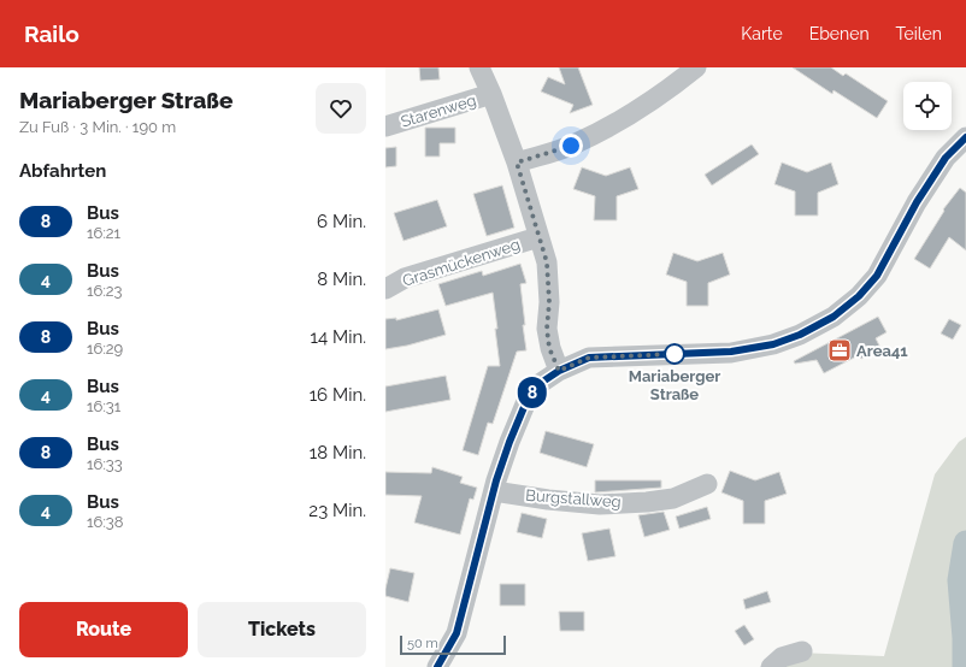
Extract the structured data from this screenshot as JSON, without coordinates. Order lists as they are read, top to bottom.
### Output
{
  "streets": {
    "street": ["Starenweg", "Grasmückenweg", "Burgstallweg"]
  },
  "places": {
    "office": ["Area41"],
    "other": ["Mariaberger Straße"]
  },
  "lines": ["bus line 8"],
  "scale_bar": "50 m",
  "page": {
    "header": "Railo",
    "nav": ["Karte", "Ebenen", "Teilen"],
    "heading": [
      ["Mariaberger Straße", "Zu Fuß · 3 Min. · 190 m"],
      "Abfahrten"
    ],
    "on_map": "8",
    "list": [
      {
        "mark": "8",
        "name": "Bus",
        "note": "16:21",
        "value": "6 Min."
      },
      {
        "mark": "4",
        "name": "Bus",
        "note": "16:23",
        "value": "8 Min."
      },
      {
        "mark": "8",
        "name": "Bus",
        "note": "16:29",
        "value": "14 Min."
      },
      {
        "mark": "4",
        "name": "Bus",
        "note": "16:31",
        "value": "16 Min."
      },
      {
        "mark": "8",
        "name": "Bus",
        "note": "16:33",
        "value": "18 Min."
      },
      {
        "mark": "4",
        "name": "Bus",
        "note": "16:38",
        "value": "23 Min."
      }
    ],
    "buttons": ["Route", "Tickets"],
    "scale": "50 m"
  }
}
